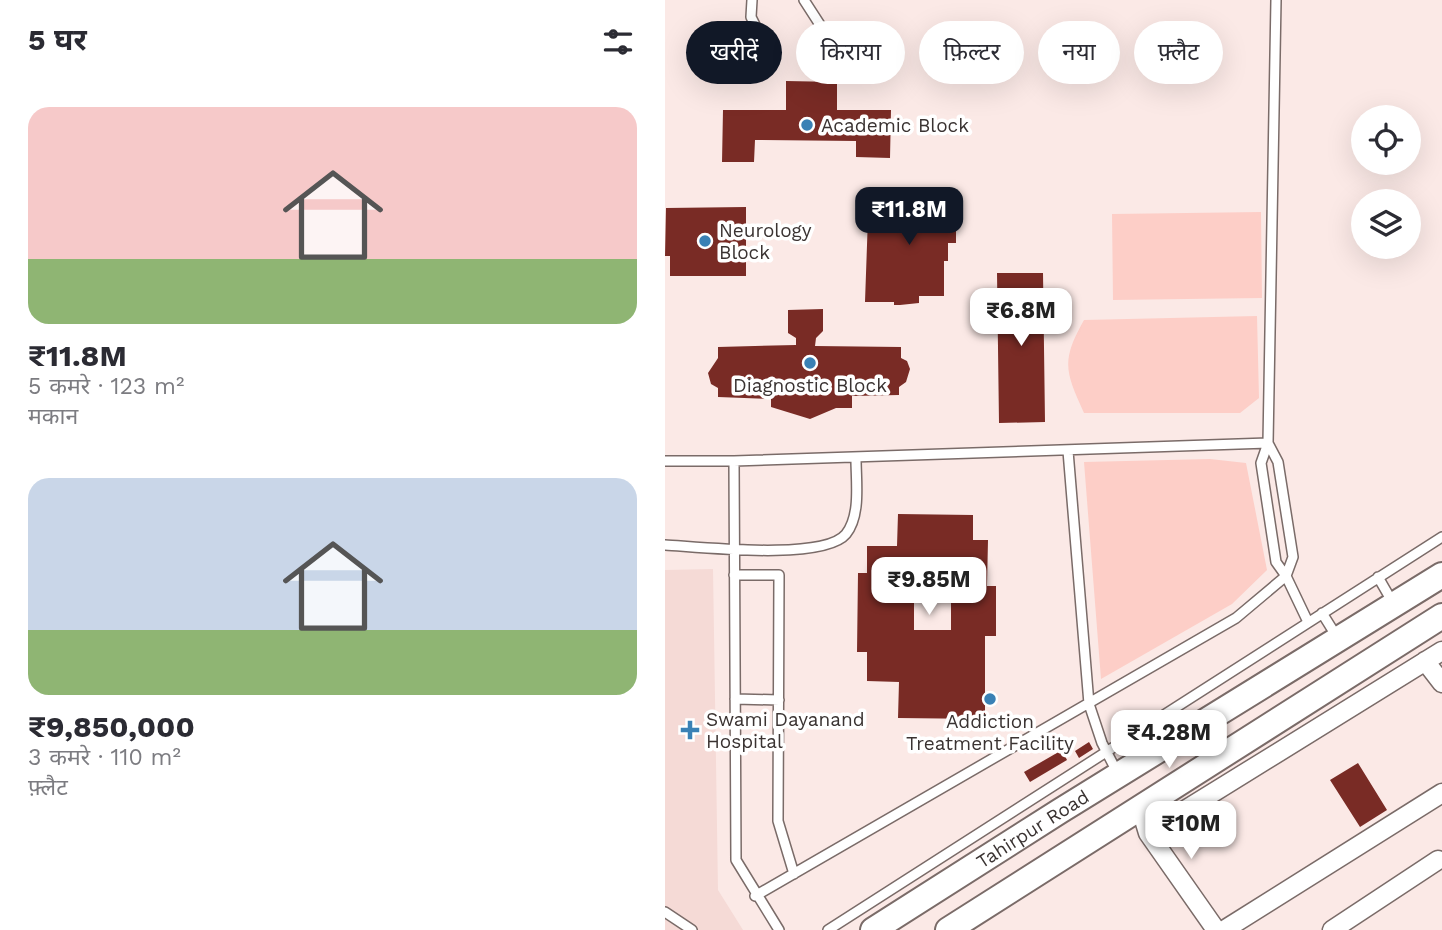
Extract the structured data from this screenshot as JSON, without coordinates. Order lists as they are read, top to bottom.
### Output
{
  "streets": {
    "main road": ["Tahirpur Road"]
  },
  "places": {
    "other": [
      "Academic Block",
      "Neurology Block",
      "Diagnostic Block",
      "Addiction Treatment Facility"
    ],
    "health": ["Swami Dayanand Hospital"]
  },
  "page": {
    "heading": "5 घर",
    "chip": [
      "खरीदें",
      "किराया",
      "फ़िल्टर",
      "नया",
      "फ़्लैट"
    ],
    "list": [
      {
        "name": "₹11.8M",
        "note": "5 कमरे · 123 m² · मकान"
      },
      {
        "name": "₹9,850,000",
        "note": "3 कमरे · 110 m² · फ़्लैट"
      }
    ],
    "price": [
      "₹11.8M",
      "₹6.8M",
      "₹9.85M",
      "₹4.28M",
      "₹10M"
    ]
  }
}
